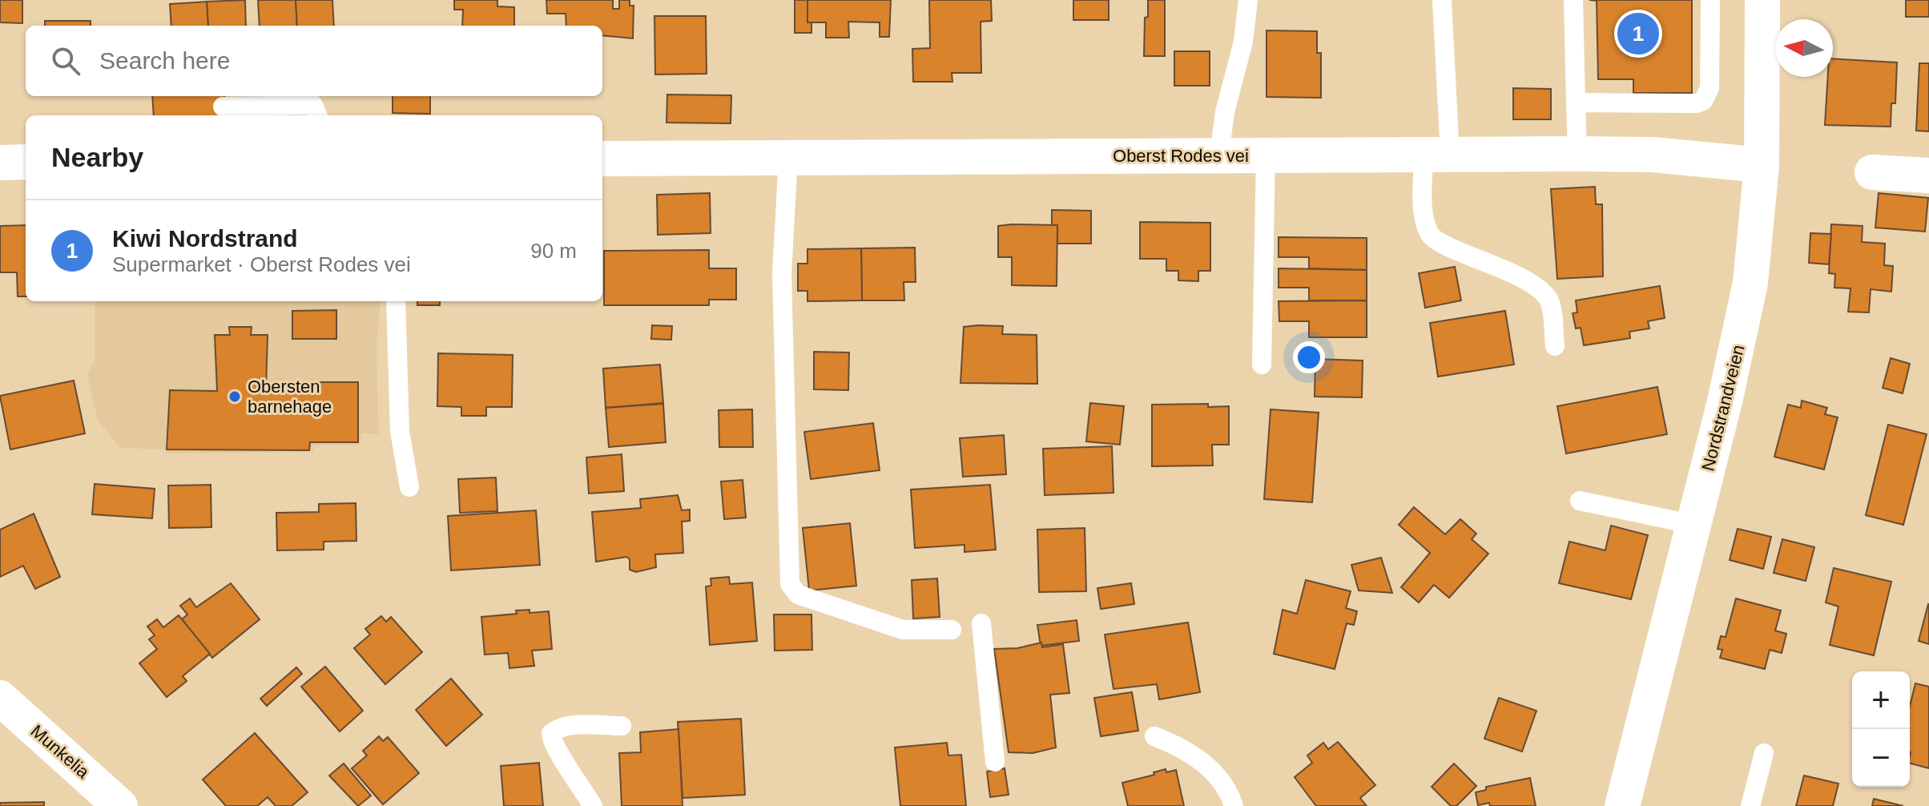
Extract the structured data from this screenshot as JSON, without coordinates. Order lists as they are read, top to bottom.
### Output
{
  "streets": {
    "street": ["Oberst Rodes vei", "Nordstrandveien", "Munkelia"]
  },
  "crossings": [
    ["Oberst Rodes vei", "Nordstrandveien"]
  ],
  "places": ["Obersten barnehage"],
  "north": "left",
  "page": {
    "pins": "1",
    "search": "Search here",
    "heading": "Nearby",
    "list": [
      {
        "mark": "1",
        "name": "Kiwi Nordstrand",
        "note": "Supermarket · Oberst Rodes vei",
        "value": "90 m"
      }
    ],
    "map_buttons": ["+", "−"]
  }
}
